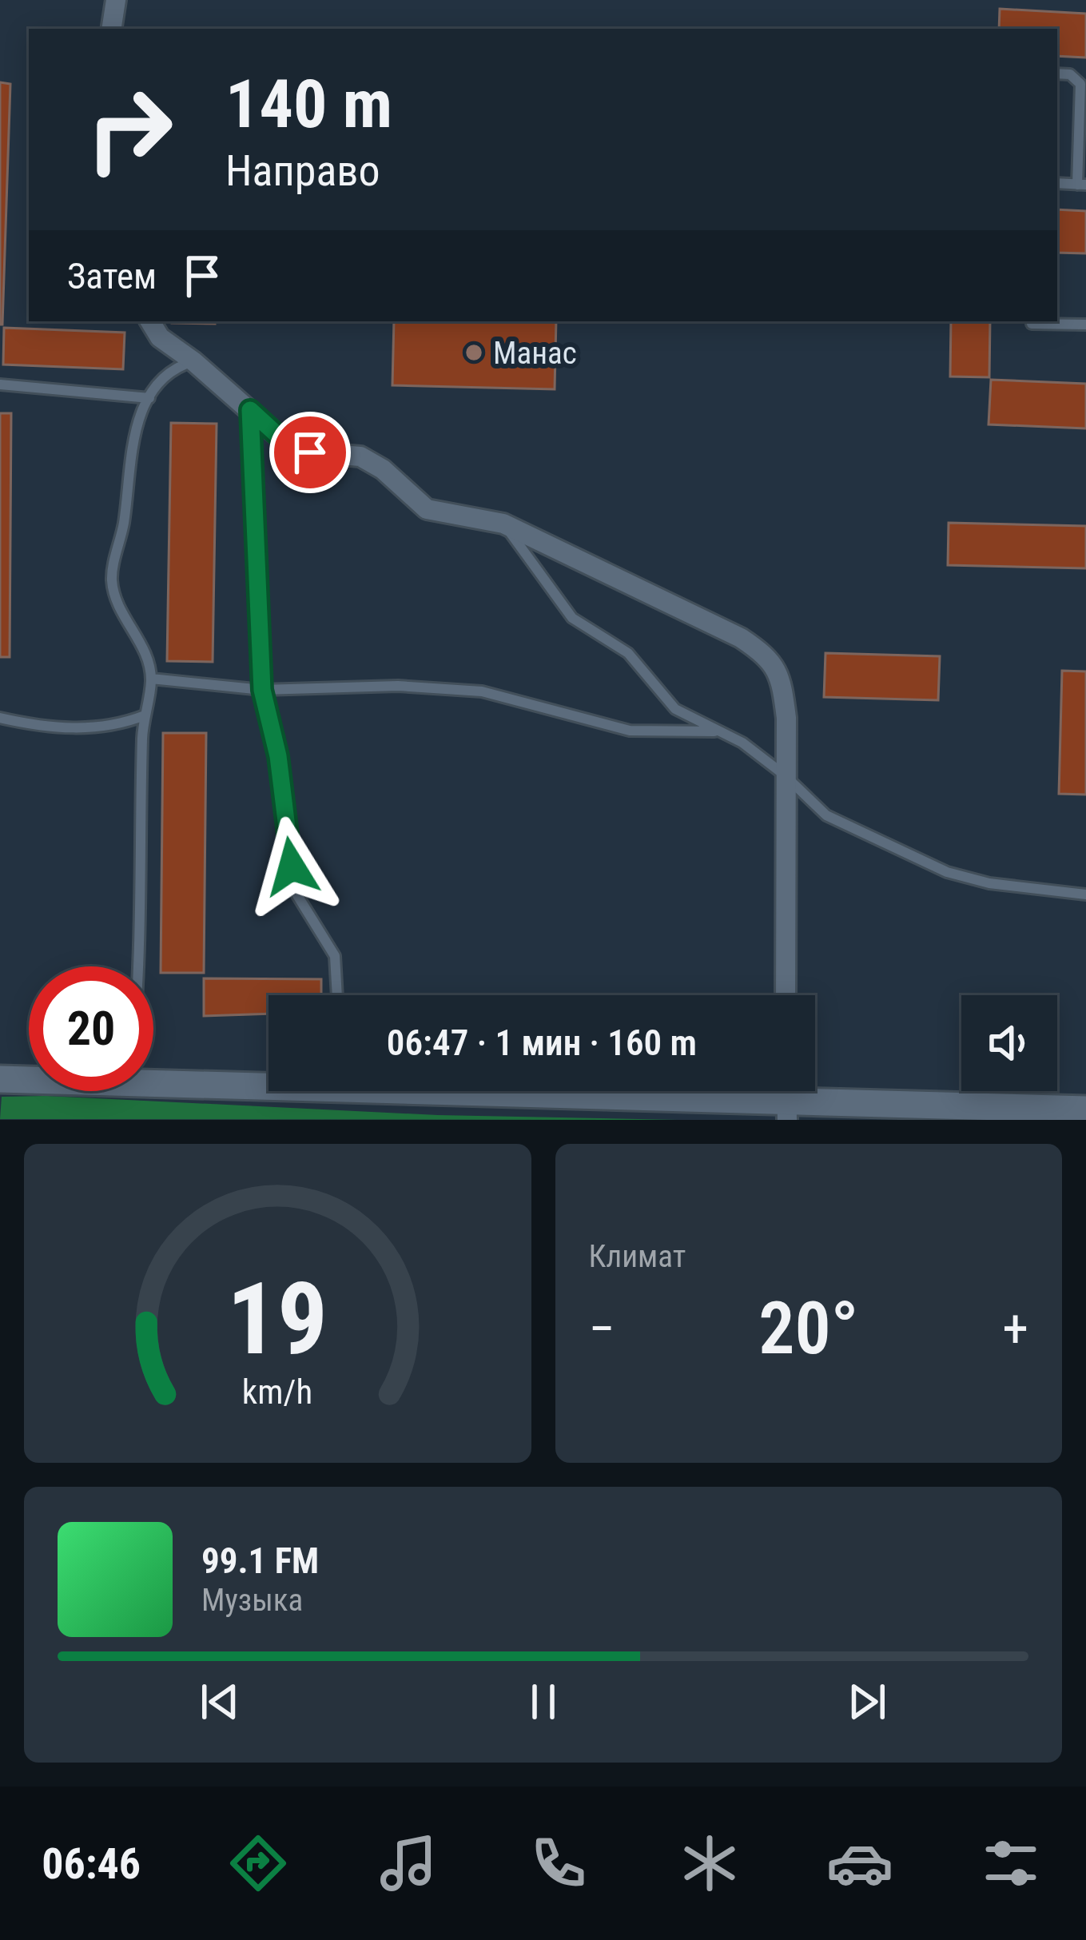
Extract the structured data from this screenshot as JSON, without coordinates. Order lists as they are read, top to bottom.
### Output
{
  "places": ["Манас"],
  "page": {
    "turn": ["140 m", "Направо"],
    "then": "Затем",
    "limit": "20",
    "trip": "06:47 · 1 мин · 160 m",
    "tile": "Климат",
    "heat": ["−", "20°", "+"],
    "song": ["99.1 FM", "Музыка"],
    "tabs": "06:46",
    "gauge": ["19", "km/h"]
  }
}
